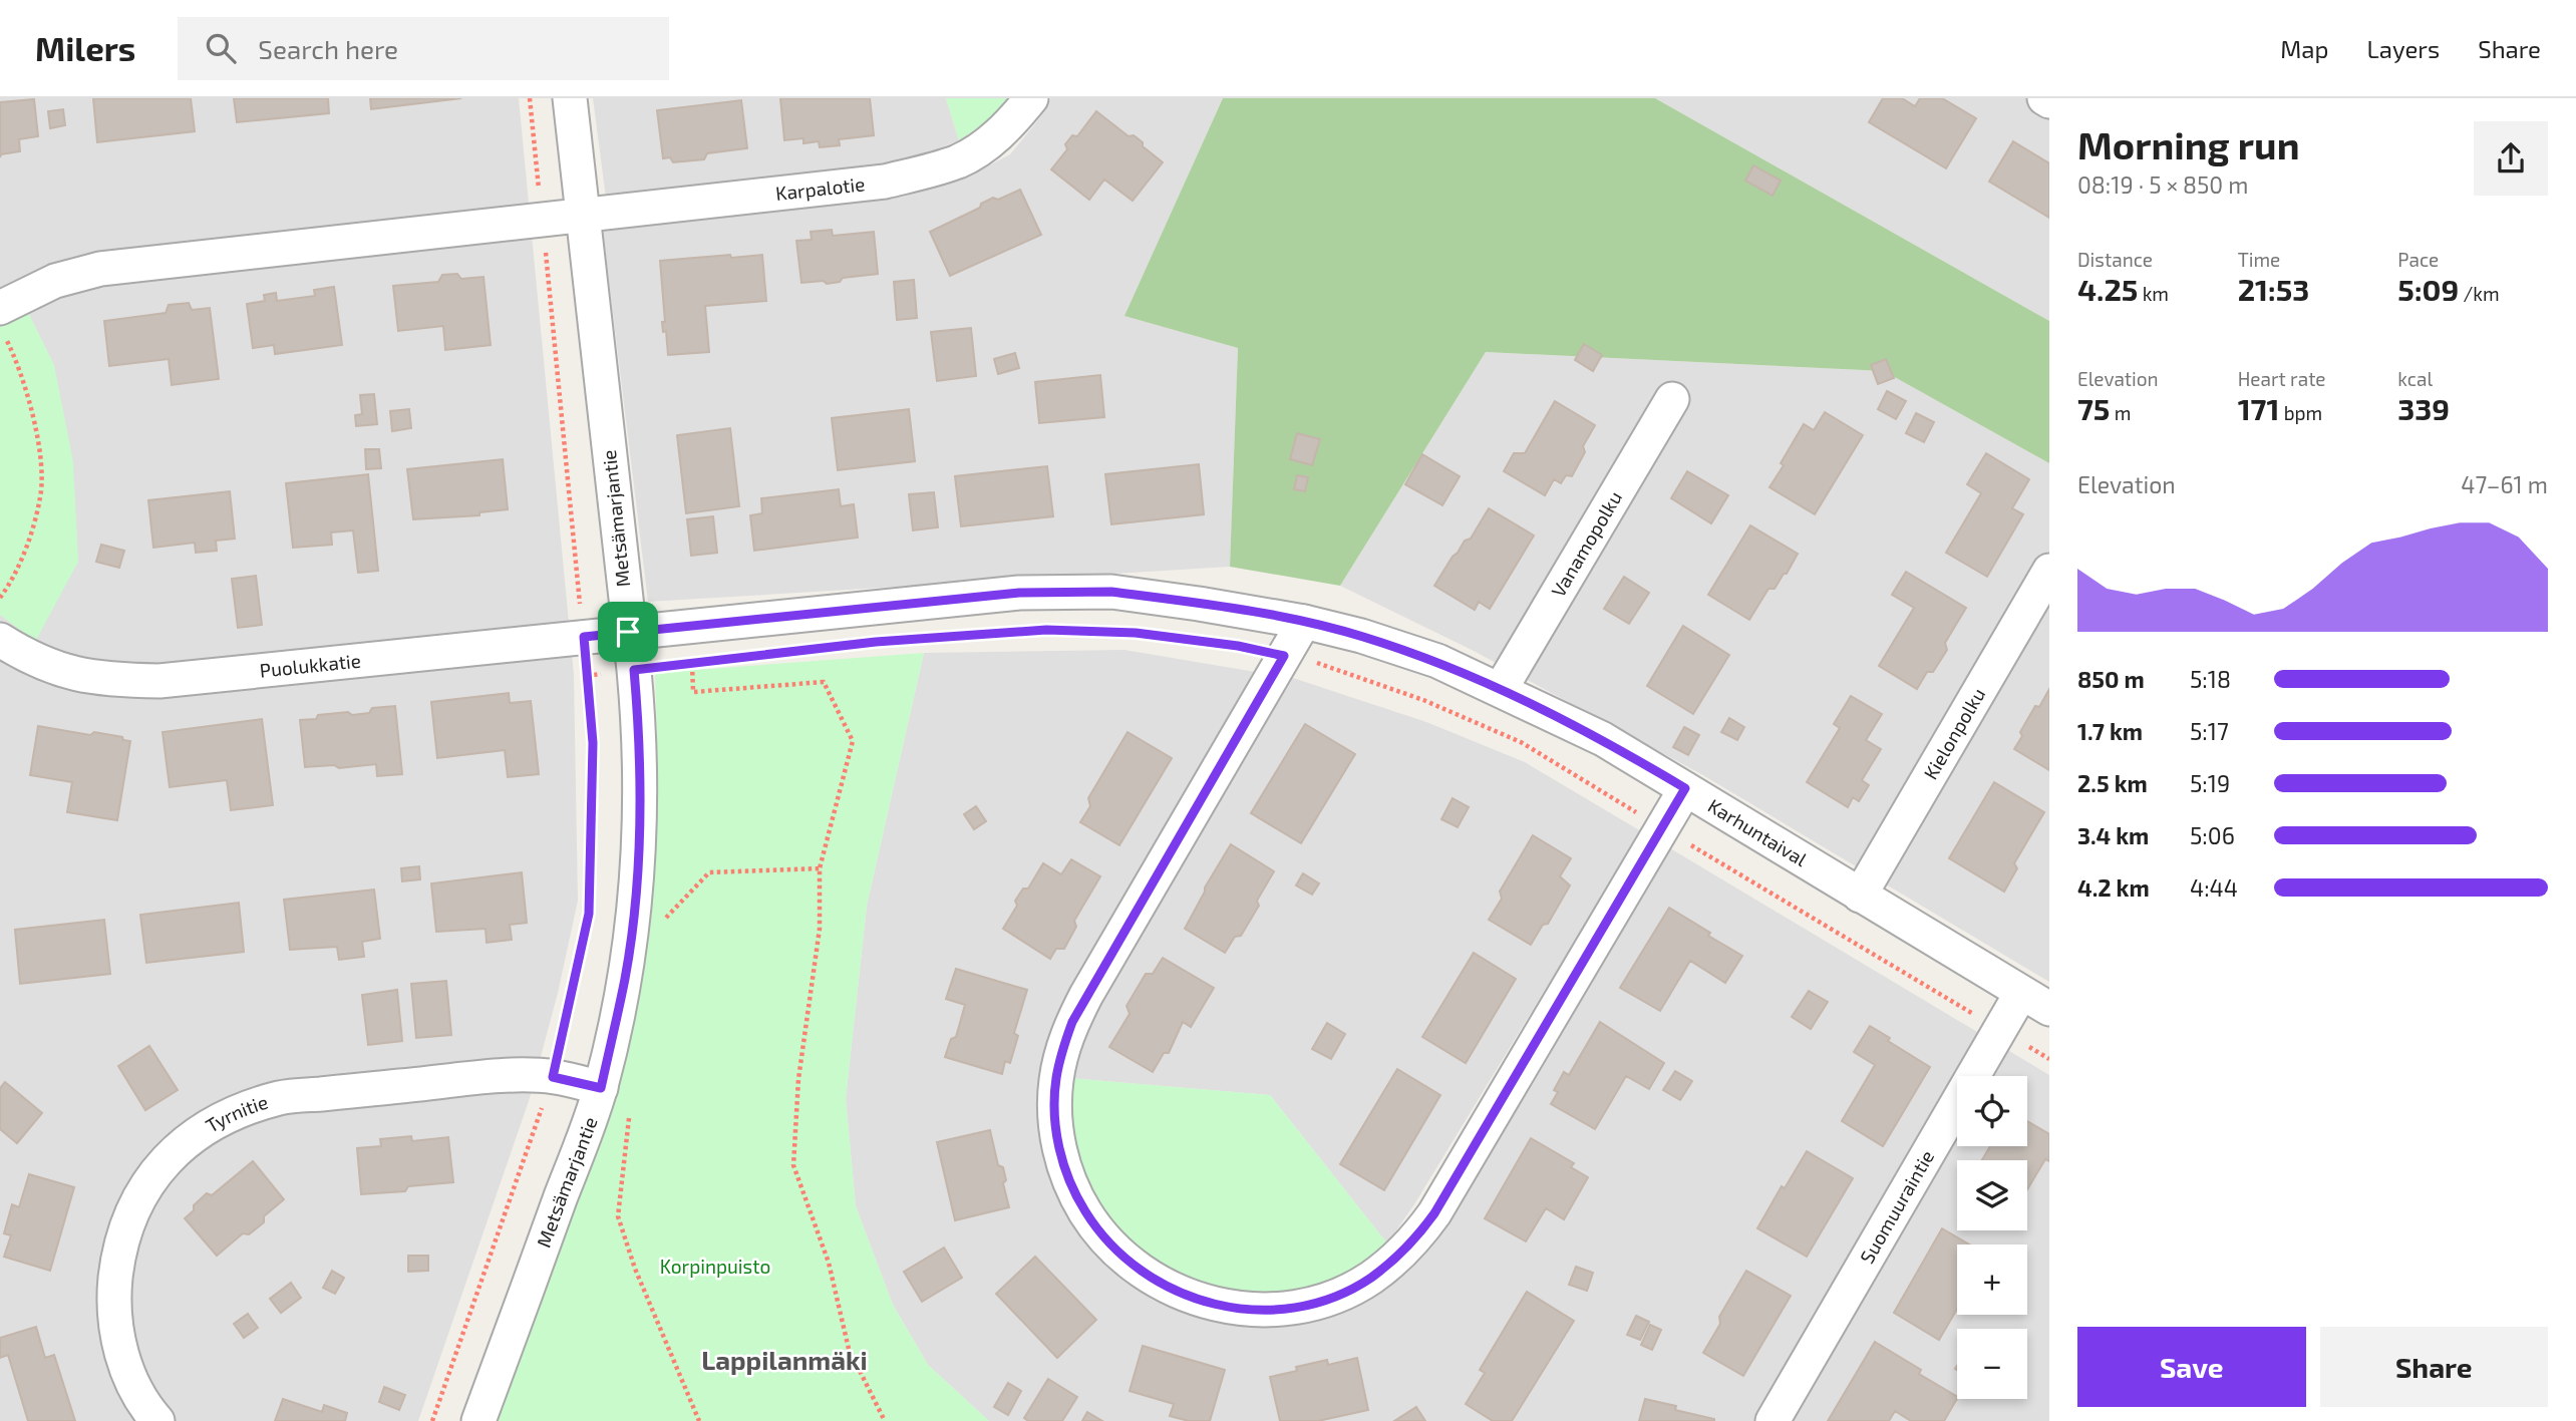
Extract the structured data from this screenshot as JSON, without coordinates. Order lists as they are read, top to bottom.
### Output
{
  "streets": {
    "street": [
      "Karpalotie",
      "Metsämarjantie",
      "Vanamopolku",
      "Puolukkatie",
      "Kielonpolku",
      "Karhuntaival",
      "Tyrnitie",
      "Suomuuraintie"
    ]
  },
  "crossings": [
    ["Karpalotie", "Metsämarjantie"],
    ["Metsämarjantie", "Puolukkatie"],
    ["Metsämarjantie", "Karhuntaival"],
    ["Metsämarjantie", "Tyrnitie"],
    ["Vanamopolku", "Karhuntaival"],
    ["Puolukkatie", "Karhuntaival"],
    ["Kielonpolku", "Karhuntaival"],
    ["Karhuntaival", "Suomuuraintie"]
  ],
  "districts": ["Lappilanmäki"],
  "parks": ["Korpinpuisto"],
  "page": {
    "header": "Milers",
    "search": "Search here",
    "nav": ["Map", "Layers", "Share"],
    "heading": ["Morning run", "08:19 · 5 × 850 m"],
    "stats": [
      ["Distance", "4.25 km"],
      ["Time", "21:53"],
      ["Pace", "5:09 /km"],
      ["Elevation", "75 m"],
      ["Heart rate", "171 bpm"],
      ["kcal", "339"]
    ],
    "chart": ["Elevation", "47–61 m"],
    "list": [
      {
        "name": "850 m",
        "note": "5:18"
      },
      {
        "name": "1.7 km",
        "note": "5:17"
      },
      {
        "name": "2.5 km",
        "note": "5:19"
      },
      {
        "name": "3.4 km",
        "note": "5:06"
      },
      {
        "name": "4.2 km",
        "note": "4:44"
      }
    ],
    "map_buttons": ["+", "−"],
    "buttons": ["Save", "Share"]
  }
}
